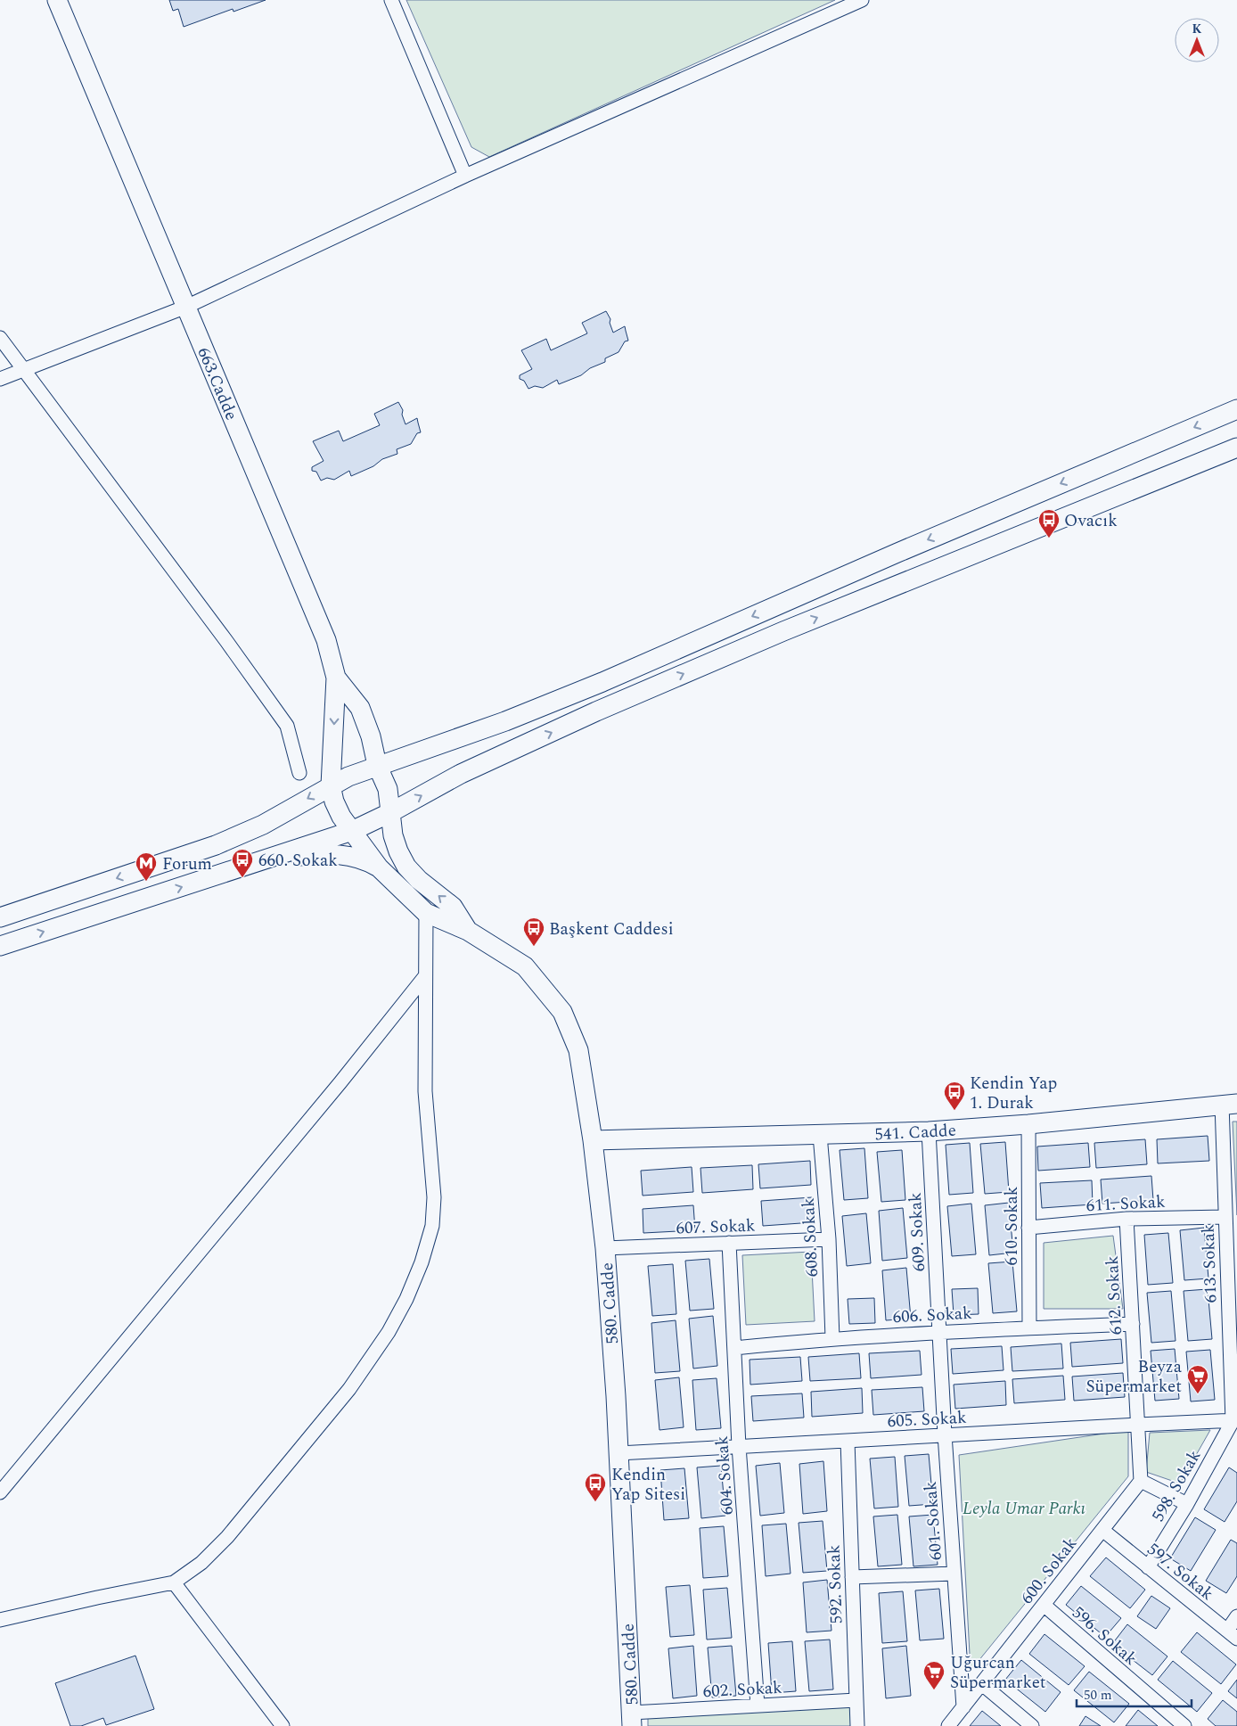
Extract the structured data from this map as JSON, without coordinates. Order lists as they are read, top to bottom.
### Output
{
  "streets": {
    "main road": ["663.Cadde", "541. Cadde", "580. Cadde"],
    "street": [
      "611. Sokak",
      "607. Sokak",
      "610. Sokak",
      "609. Sokak",
      "608. Sokak",
      "613. Sokak",
      "612. Sokak",
      "606. Sokak",
      "605. Sokak",
      "604. Sokak",
      "598. Sokak",
      "601. Sokak",
      "600. Sokak",
      "597. Sokak",
      "592. Sokak",
      "596. Sokak",
      "602. Sokak"
    ]
  },
  "crossings": [
    ["663.Cadde", "580. Cadde"],
    ["541. Cadde", "610. Sokak"],
    ["541. Cadde", "609. Sokak"],
    ["541. Cadde", "608. Sokak"],
    ["541. Cadde", "613. Sokak"],
    ["541. Cadde", "580. Cadde"],
    ["611. Sokak", "610. Sokak"],
    ["611. Sokak", "613. Sokak"],
    ["611. Sokak", "612. Sokak"],
    ["607. Sokak", "608. Sokak"],
    ["607. Sokak", "580. Cadde"],
    ["607. Sokak", "604. Sokak"],
    ["610. Sokak", "606. Sokak"],
    ["609. Sokak", "606. Sokak"],
    ["609. Sokak", "601. Sokak"],
    ["608. Sokak", "606. Sokak"],
    ["613. Sokak", "605. Sokak"],
    ["613. Sokak", "598. Sokak"],
    ["612. Sokak", "606. Sokak"],
    ["612. Sokak", "605. Sokak"],
    ["580. Cadde", "605. Sokak"],
    ["580. Cadde", "602. Sokak"],
    ["606. Sokak", "604. Sokak"],
    ["606. Sokak", "601. Sokak"],
    ["605. Sokak", "604. Sokak"],
    ["605. Sokak", "598. Sokak"],
    ["605. Sokak", "601. Sokak"],
    ["605. Sokak", "592. Sokak"],
    ["604. Sokak", "602. Sokak"],
    ["598. Sokak", "597. Sokak"],
    ["601. Sokak", "600. Sokak"],
    ["600. Sokak", "597. Sokak"],
    ["600. Sokak", "596. Sokak"],
    ["592. Sokak", "602. Sokak"]
  ],
  "parks": ["Leyla Umar Parkı"],
  "places": {
    "bus stop": [
      "Ovacık",
      "660. Sokak",
      "Başkent Caddesi",
      "Kendin Yap 1. Durak",
      "Kendin Yap Sitesi"
    ],
    "metro station": ["Forum"],
    "supermarket": ["Beyza Süpermarket", "Uğurcan Süpermarket"]
  },
  "scale_bar": "50 m",
  "north": "top"
}
